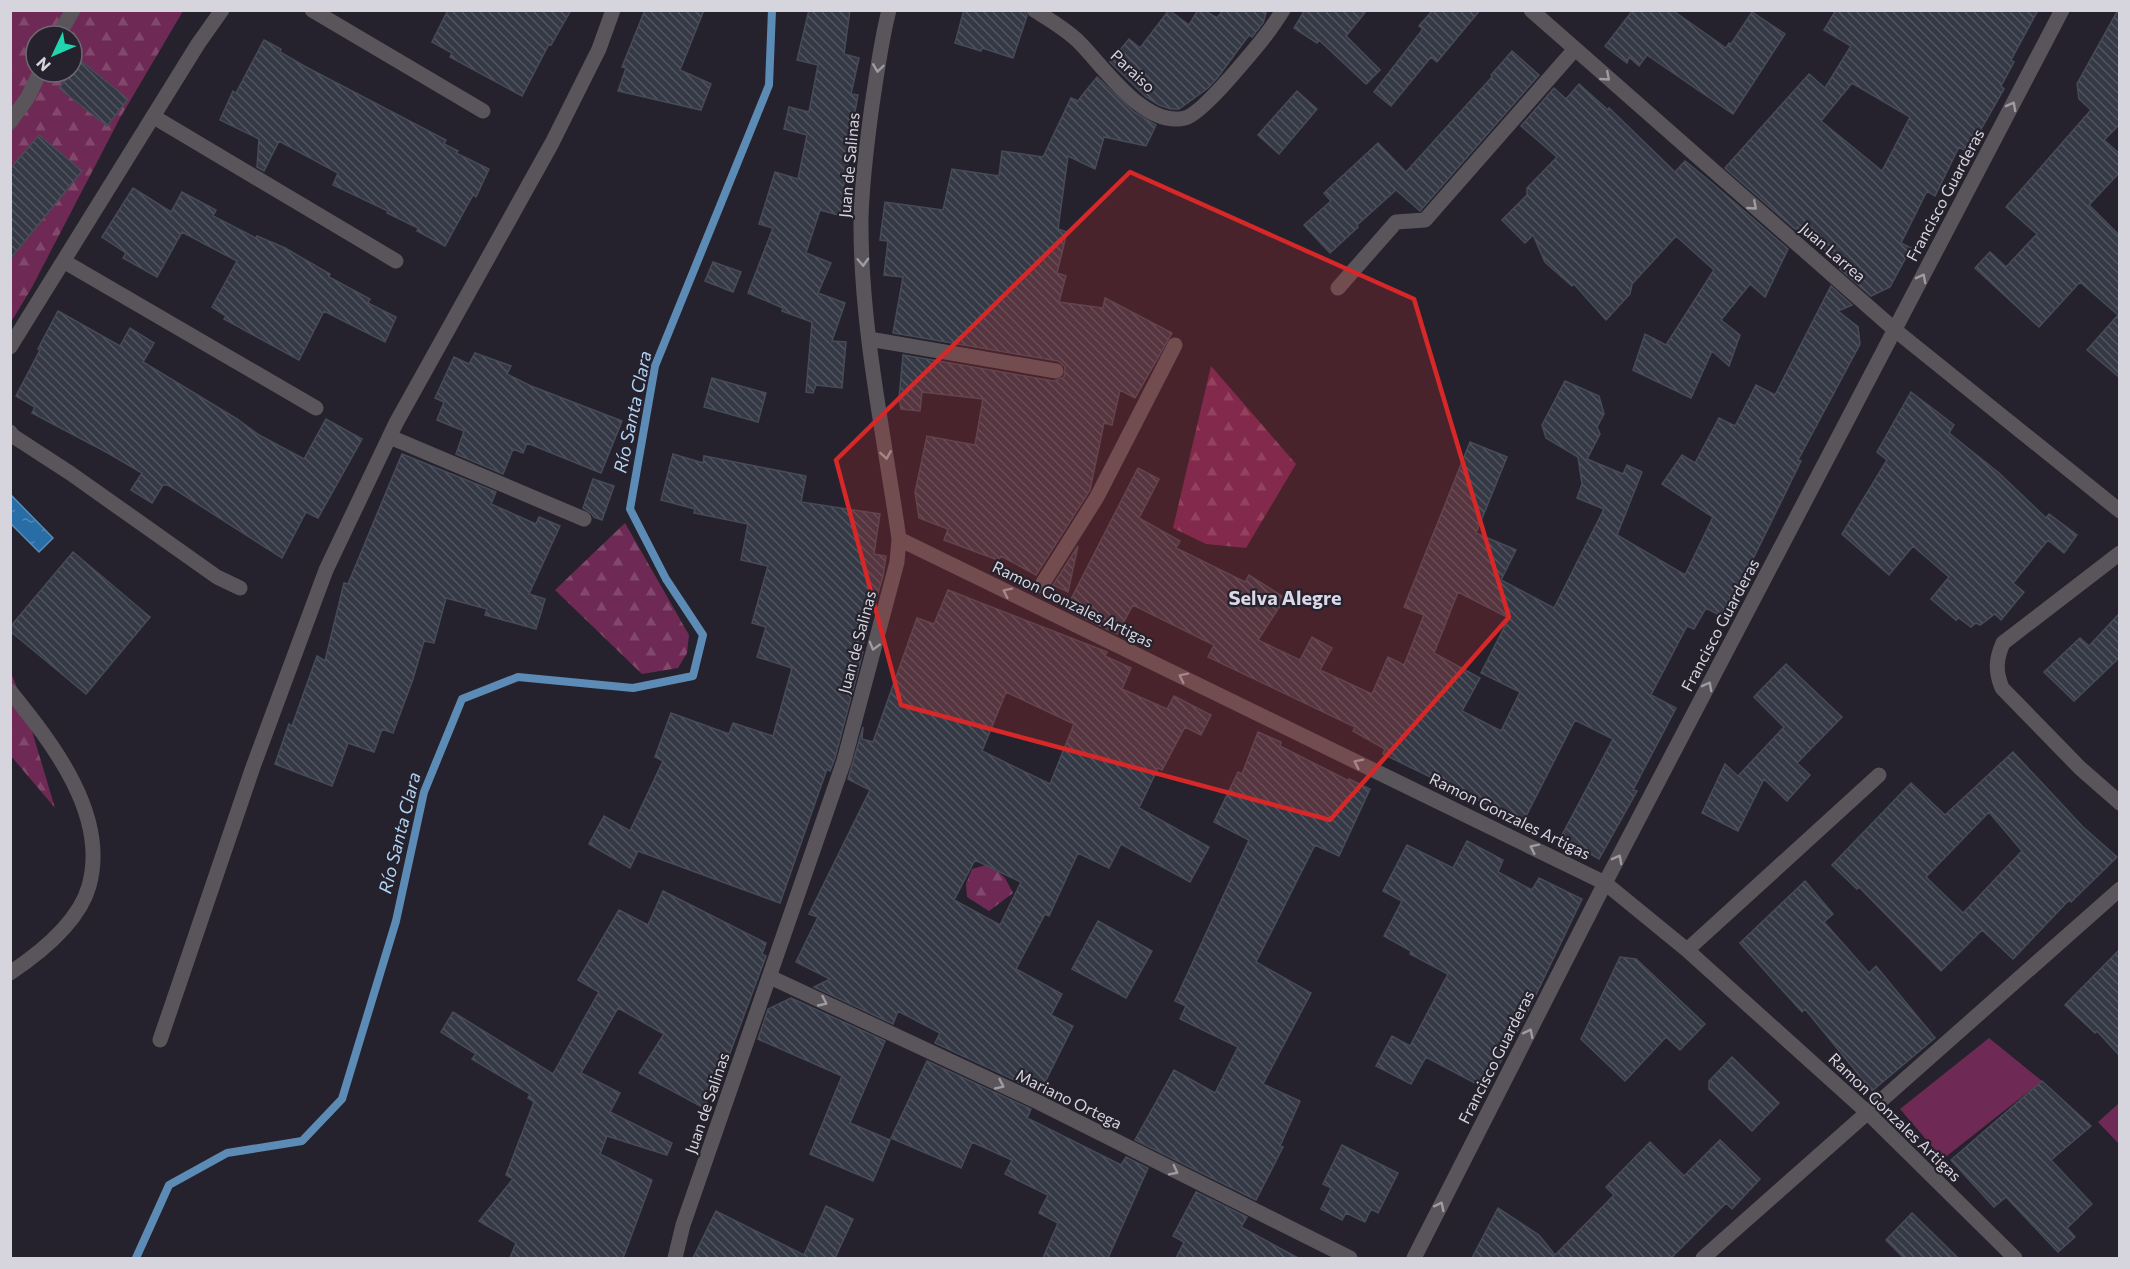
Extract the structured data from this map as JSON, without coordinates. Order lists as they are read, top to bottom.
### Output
{
  "streets": {
    "street": [
      "Paraiso",
      "Juan de Salinas",
      "Francisco Guarderas",
      "Juan Larrea",
      "Ramon Gonzales Artigas",
      "Mariano Ortega"
    ]
  },
  "crossings": [
    ["Juan de Salinas", "Ramon Gonzales Artigas"],
    ["Juan de Salinas", "Mariano Ortega"],
    ["Francisco Guarderas", "Juan Larrea"],
    ["Francisco Guarderas", "Ramon Gonzales Artigas"]
  ],
  "one_way": [
    "Juan de Salinas",
    "Francisco Guarderas",
    "Juan Larrea",
    "Ramon Gonzales Artigas",
    "Mariano Ortega"
  ],
  "districts": ["Selva Alegre"],
  "water": ["Río Santa Clara"],
  "north": "bottom left"
}
